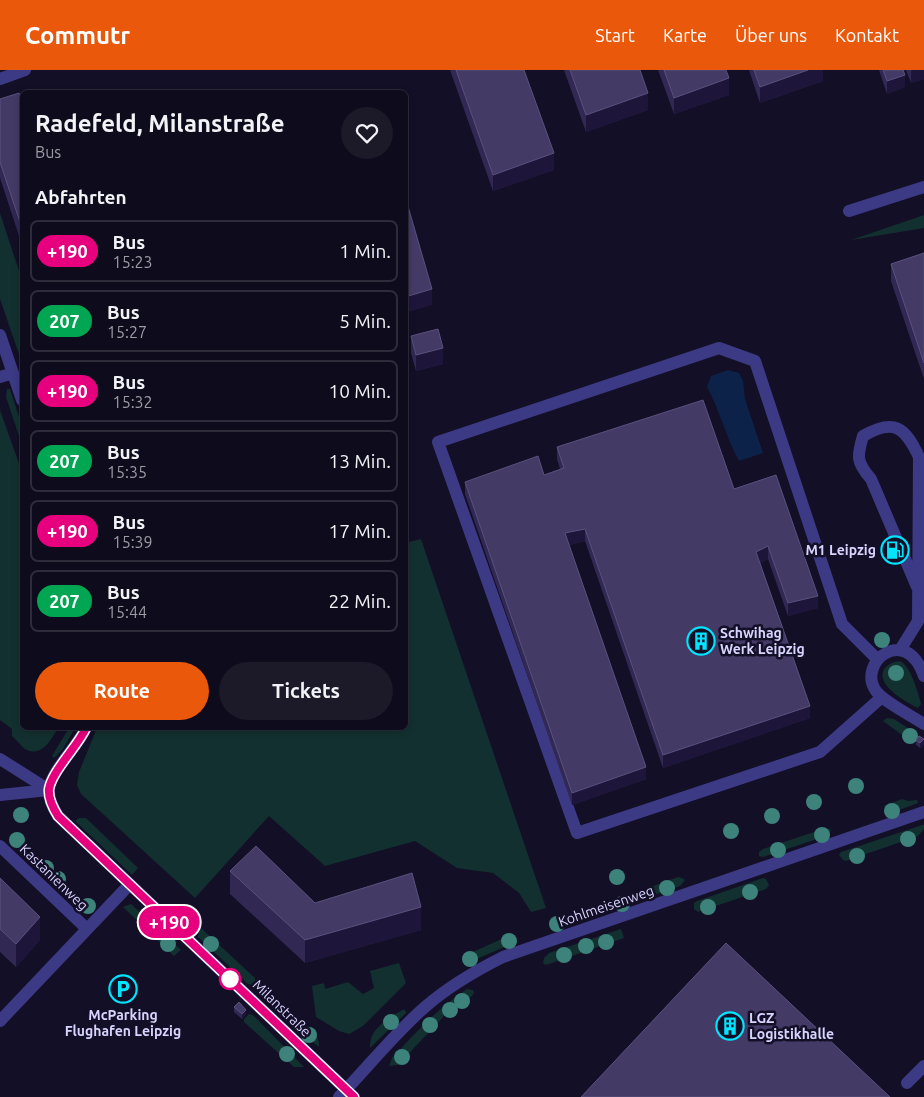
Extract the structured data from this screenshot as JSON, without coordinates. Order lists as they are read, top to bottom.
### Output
{
  "streets": {
    "street": ["Kastanienweg", "Kohlmeisenweg", "Milanstraße"]
  },
  "crossings": [
    ["Kastanienweg", "Milanstraße"],
    ["Kohlmeisenweg", "Milanstraße"]
  ],
  "places": {
    "fuel station": ["M1 Leipzig"],
    "building": ["Schwihag Werk Leipzig", "LGZ Logistikhalle"],
    "parking": ["McParking Flughafen Leipzig"]
  },
  "lines": ["bus line +190"],
  "page": {
    "header": "Commutr",
    "nav": [
      "Start",
      "Karte",
      "Über uns",
      "Kontakt"
    ],
    "on_map": "+190",
    "heading": [
      ["Radefeld, Milanstraße", "Bus"],
      "Abfahrten"
    ],
    "list": [
      {
        "mark": "+190",
        "name": "Bus",
        "note": "15:23",
        "value": "1 Min."
      },
      {
        "mark": "207",
        "name": "Bus",
        "note": "15:27",
        "value": "5 Min."
      },
      {
        "mark": "+190",
        "name": "Bus",
        "note": "15:32",
        "value": "10 Min."
      },
      {
        "mark": "207",
        "name": "Bus",
        "note": "15:35",
        "value": "13 Min."
      },
      {
        "mark": "+190",
        "name": "Bus",
        "note": "15:39",
        "value": "17 Min."
      },
      {
        "mark": "207",
        "name": "Bus",
        "note": "15:44",
        "value": "22 Min."
      }
    ],
    "buttons": ["Route", "Tickets"]
  }
}
